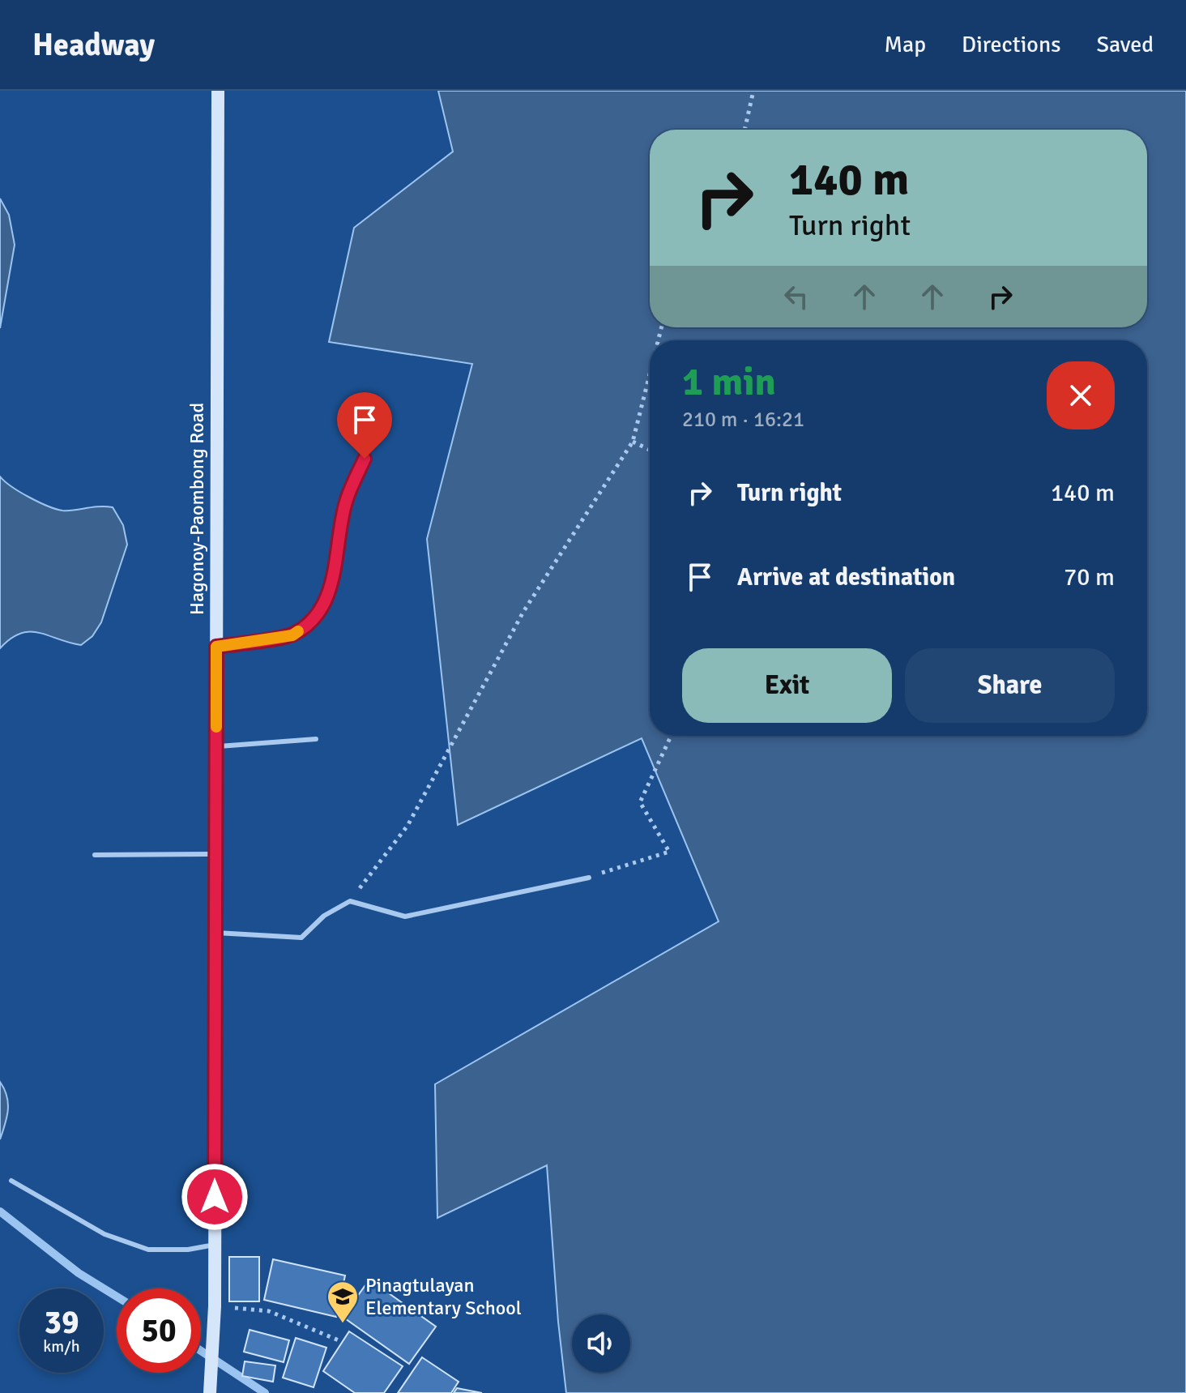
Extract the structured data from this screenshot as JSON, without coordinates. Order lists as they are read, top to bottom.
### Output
{
  "streets": {
    "main road": ["Hagonoy-Paombong Road"]
  },
  "places": {
    "school or university": ["Pinagtulayan Elementary School"]
  },
  "page": {
    "header": "Headway",
    "nav": ["Map", "Directions", "Saved"],
    "turn": ["140 m", "Turn right"],
    "heading": ["1 min", "210 m · 16:21"],
    "list": [
      {
        "name": "Turn right",
        "value": "140 m"
      },
      {
        "name": "Arrive at destination",
        "value": "70 m"
      }
    ],
    "buttons": ["Exit", "Share"],
    "speed": "39 km/h",
    "limit": "50"
  }
}
